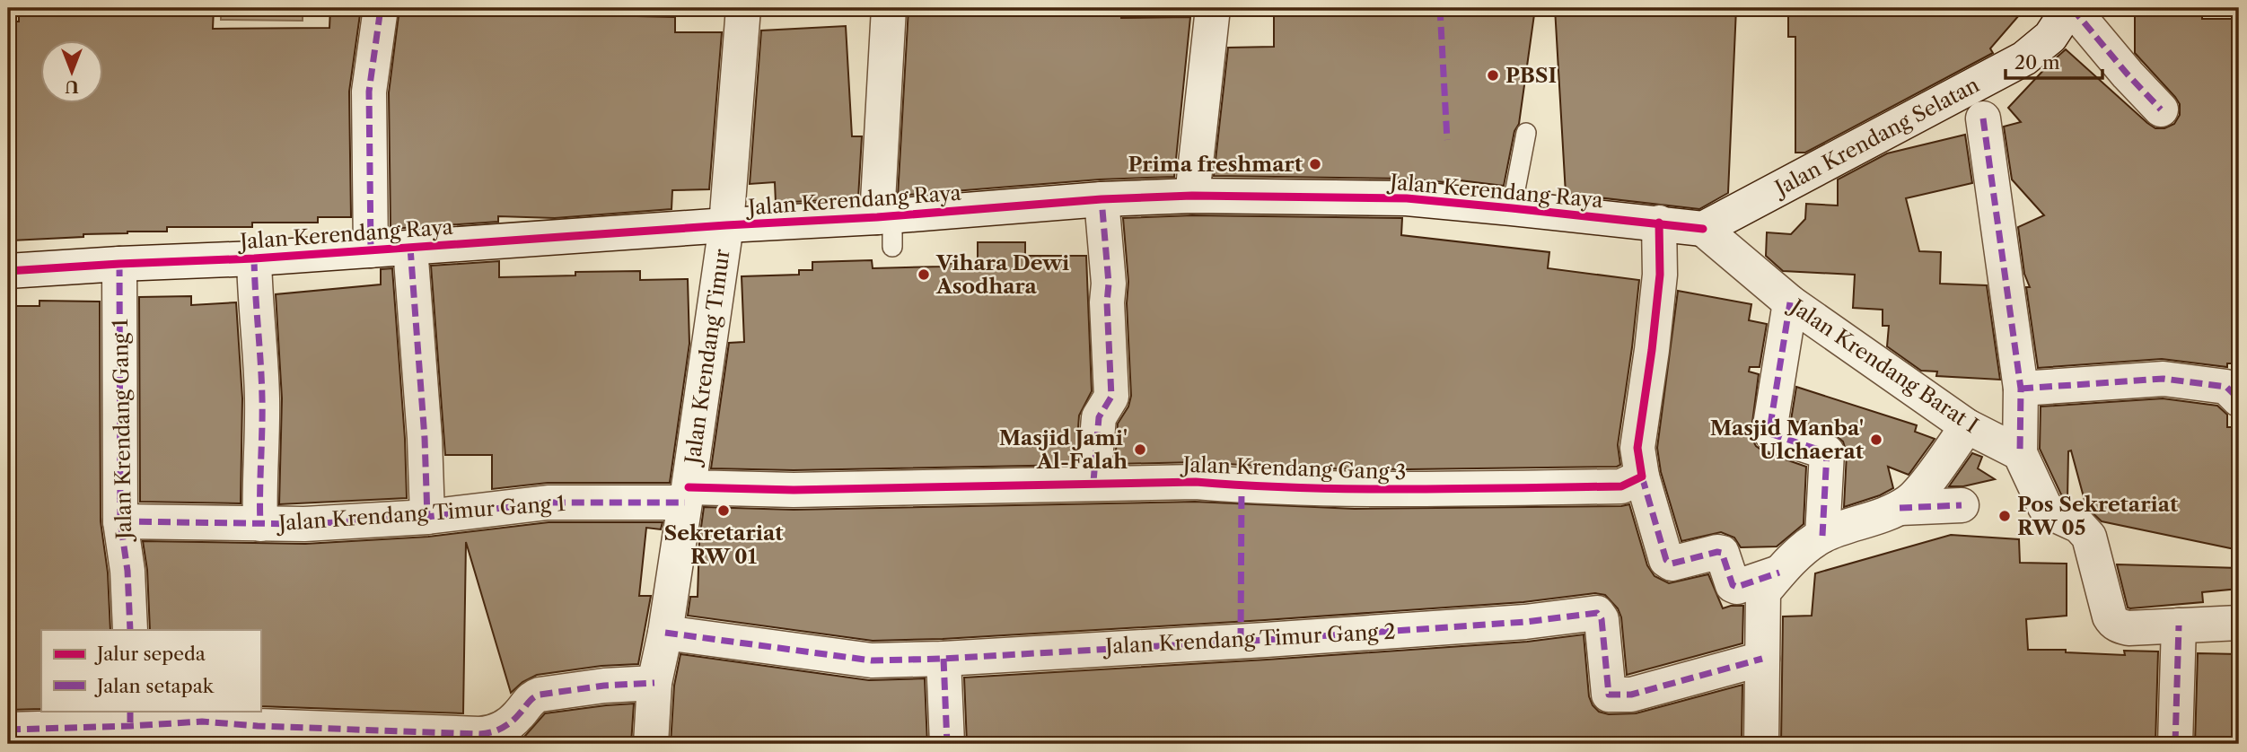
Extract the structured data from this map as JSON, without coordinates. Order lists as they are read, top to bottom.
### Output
{
  "streets": {
    "street": [
      "Jalan Krendang Selatan",
      "Jalan Kerendang Raya",
      "Jalan Krendang Timur",
      "Jalan Krendang Barat I",
      "Jalan Krendang Gang 1",
      "Jalan Krendang Gang 3",
      "Jalan Krendang Timur Gang 1",
      "Jalan Krendang Timur Gang 2"
    ]
  },
  "crossings": [
    ["Jalan Krendang Selatan", "Jalan Kerendang Raya"],
    ["Jalan Krendang Selatan", "Jalan Krendang Barat I"],
    ["Jalan Kerendang Raya", "Jalan Krendang Timur"],
    ["Jalan Kerendang Raya", "Jalan Krendang Barat I"],
    ["Jalan Kerendang Raya", "Jalan Krendang Gang 1"],
    ["Jalan Krendang Timur", "Jalan Krendang Gang 3"],
    ["Jalan Krendang Timur", "Jalan Krendang Timur Gang 1"],
    ["Jalan Krendang Timur", "Jalan Krendang Timur Gang 2"],
    ["Jalan Krendang Gang 1", "Jalan Krendang Timur Gang 1"],
    ["Jalan Krendang Gang 3", "Jalan Krendang Timur Gang 1"]
  ],
  "places": [
    "PBSI",
    "Prima freshmart",
    "Vihara Dewi Asodhara",
    "Masjid Manba' Ulchaerat",
    "Masjid Jami' Al-Falah",
    "Sekretariat RW 01",
    "Pos Sekretariat RW 05"
  ],
  "legend": ["Jalur sepeda", "Jalan setapak"],
  "scale_bar": "20 m",
  "north": "bottom"
}
